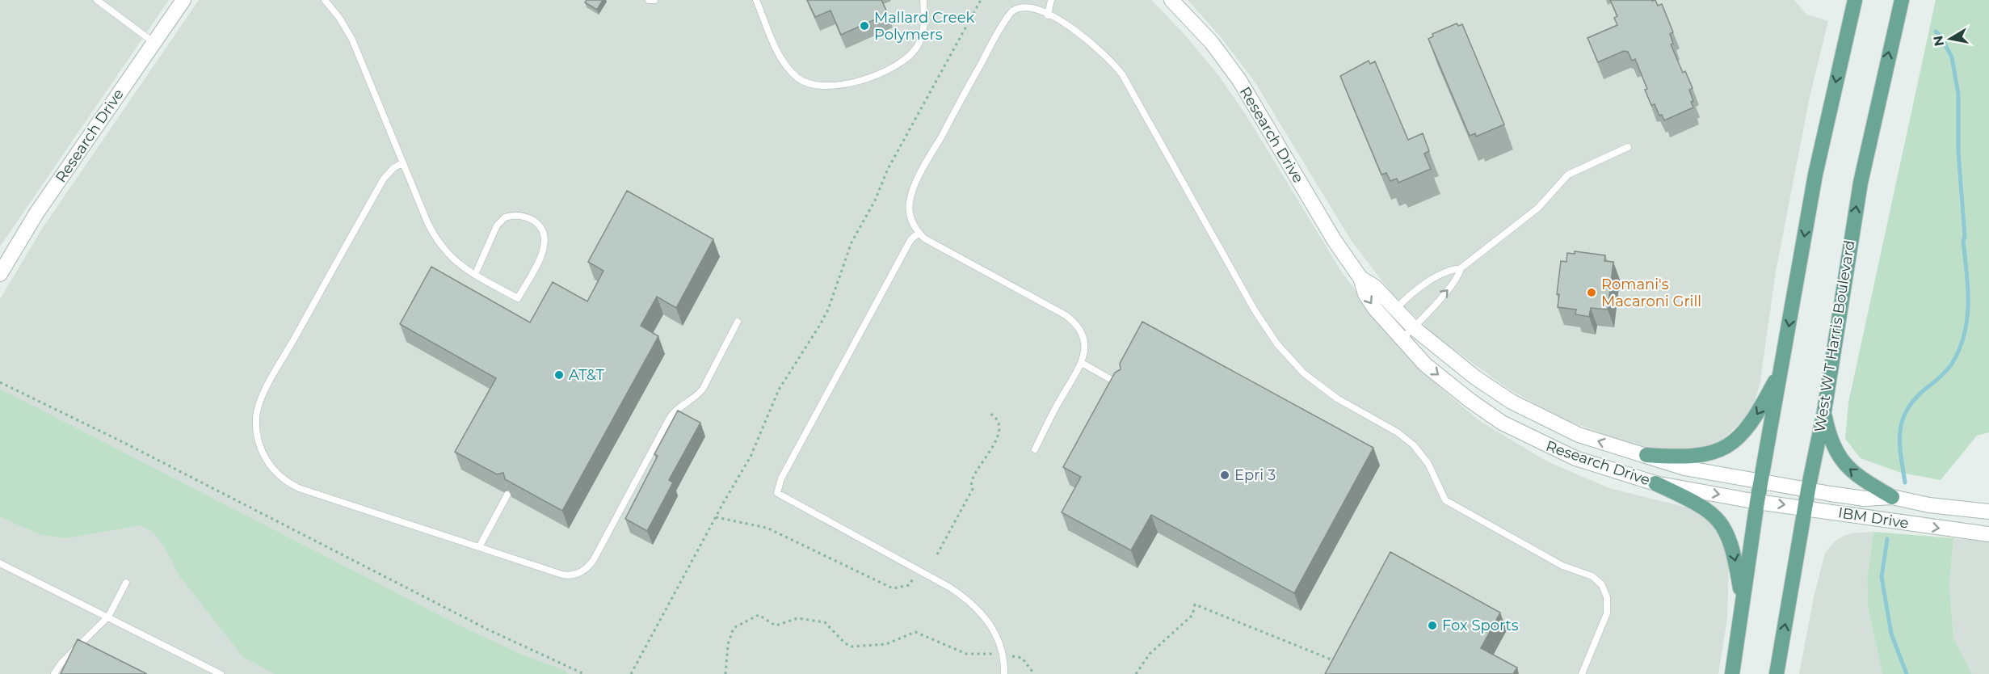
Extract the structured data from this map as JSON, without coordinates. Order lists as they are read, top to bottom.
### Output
{
  "streets": {
    "main road": ["West W T Harris Boulevard"],
    "street": ["Research Drive", "IBM Drive"]
  },
  "crossings": [
    ["Research Drive", "IBM Drive"],
    ["West W T Harris Boulevard", "IBM Drive"]
  ],
  "places": [
    "Mallard Creek Polymers",
    "Romani's Macaroni Grill",
    "AT&T",
    "Epri 3",
    "Fox Sports"
  ],
  "north": "left"
}
